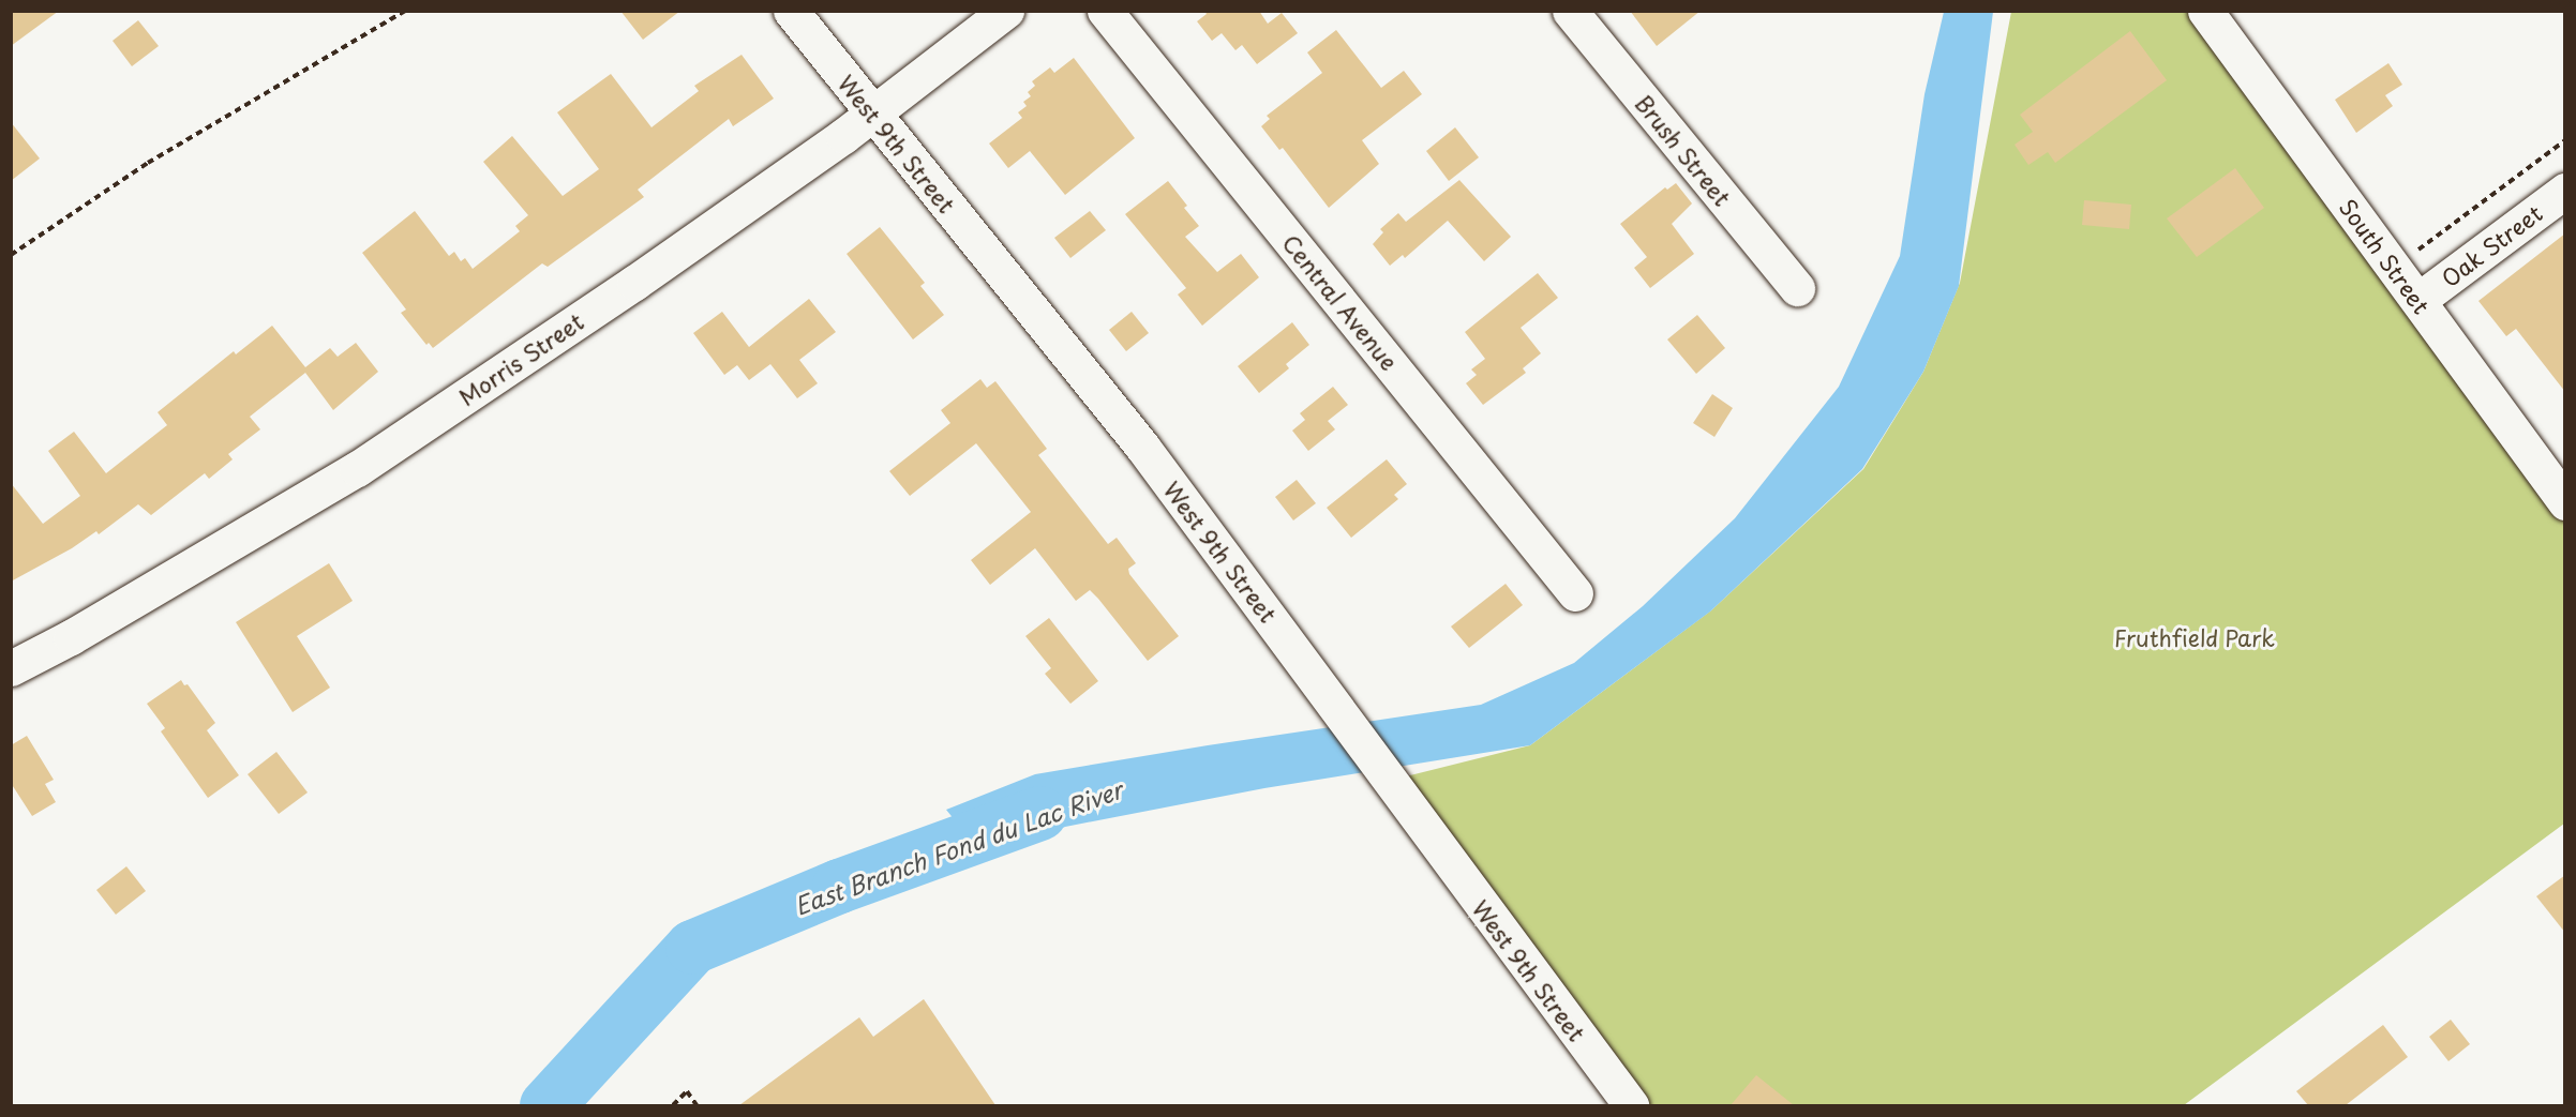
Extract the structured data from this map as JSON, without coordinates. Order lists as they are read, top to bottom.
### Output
{
  "streets": {
    "street": [
      "West 9th Street",
      "Brush Street",
      "Oak Street",
      "South Street",
      "Central Avenue",
      "Morris Street"
    ]
  },
  "crossings": [
    ["West 9th Street", "Morris Street"],
    ["Oak Street", "South Street"]
  ],
  "water": ["East Branch Fond du Lac River"],
  "parks": ["Fruthfield Park"]
}
